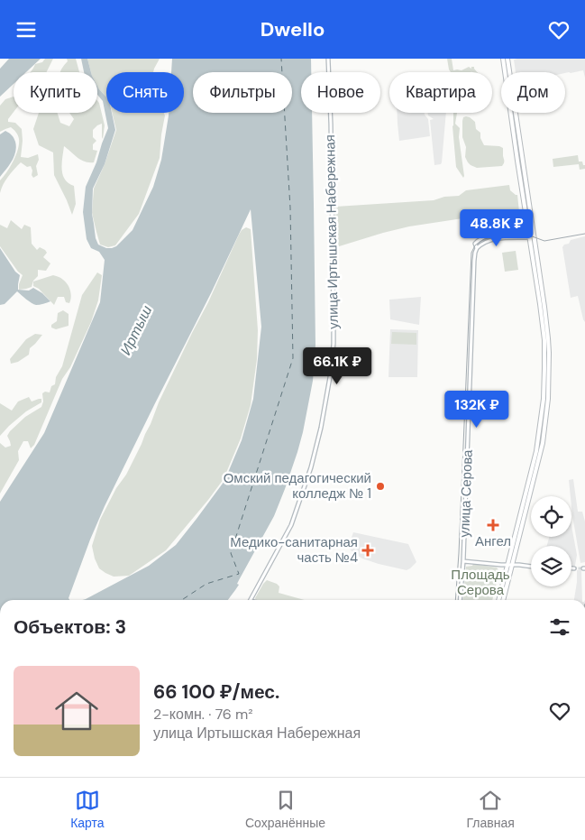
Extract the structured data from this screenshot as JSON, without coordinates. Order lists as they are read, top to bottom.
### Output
{
  "streets": {
    "main road": ["улица Иртышская Набережная", "улица Серова"]
  },
  "water": ["Иртыш"],
  "parks": ["Площадь Серова"],
  "places": {
    "other": ["Омский педагогический колледж № 1"],
    "health": ["Ангел", "Медико-санитарная часть №4"]
  },
  "page": {
    "header": "Dwello",
    "chip": [
      "Купить",
      "Снять",
      "Фильтры",
      "Новое",
      "Квартира",
      "Дом"
    ],
    "price": ["48.8K ₽", "66.1K ₽", "132K ₽"],
    "heading": "Объектов: 3",
    "list": [
      {
        "name": "66 100 ₽/мес.",
        "note": "2-комн. · 76 m² · улица Иртышская Набережная"
      }
    ],
    "tabs": ["Карта", "Сохранённые", "Главная"]
  }
}
